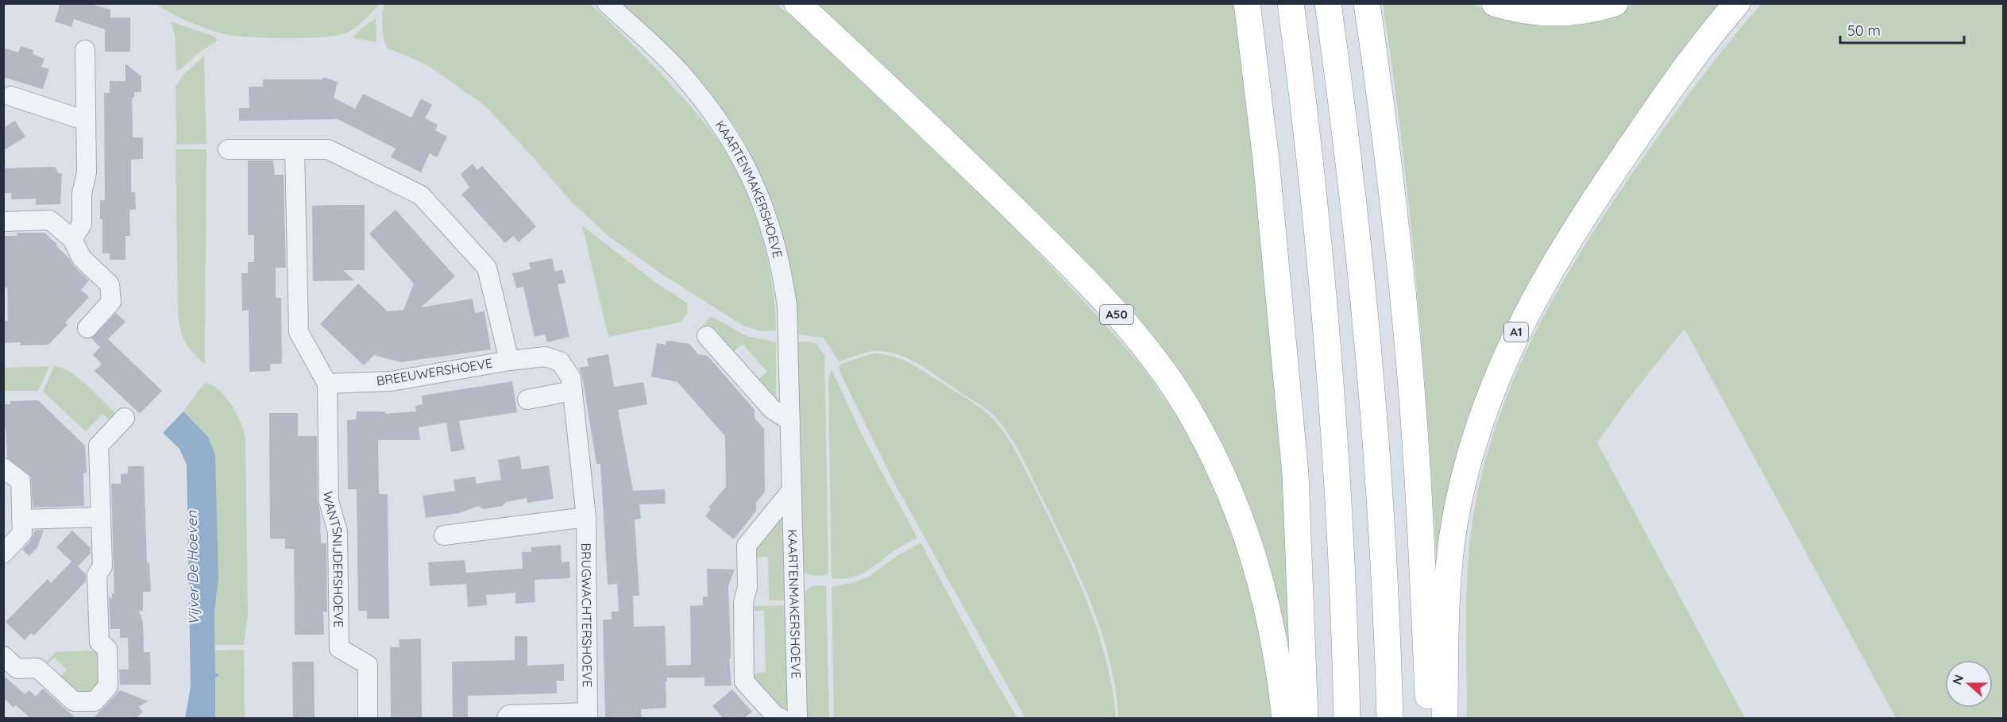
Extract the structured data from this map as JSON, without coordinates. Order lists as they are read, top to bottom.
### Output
{
  "streets": {
    "highway": ["A50", "A1"],
    "street": [
      "KAARTENMAKERSHOEVE",
      "BREEUWERSHOEVE",
      "WANTSNIJDERSHOEVE",
      "BRUGWACHTERSHOEVE"
    ]
  },
  "crossings": [
    ["BREEUWERSHOEVE", "WANTSNIJDERSHOEVE"],
    ["BREEUWERSHOEVE", "BRUGWACHTERSHOEVE"]
  ],
  "water": ["Vijver De Hoeven"],
  "scale_bar": "50 m",
  "north": "left"
}
